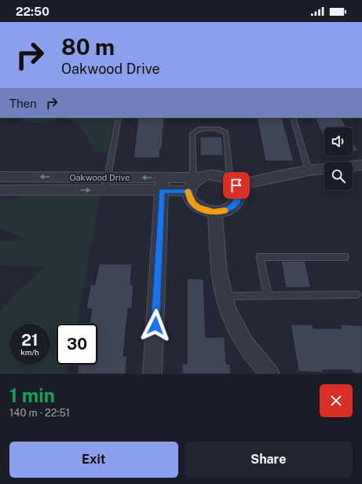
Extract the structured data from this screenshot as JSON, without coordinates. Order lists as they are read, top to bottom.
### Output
{
  "streets": {
    "street": ["Oakwood Drive"]
  },
  "page": {
    "status": "22:50",
    "turn": ["80 m", "Oakwood Drive"],
    "then": "Then",
    "speed": "21 km/h",
    "limit": "30",
    "heading": ["1 min", "140 m · 22:51"],
    "buttons": ["Exit", "Share"]
  }
}
